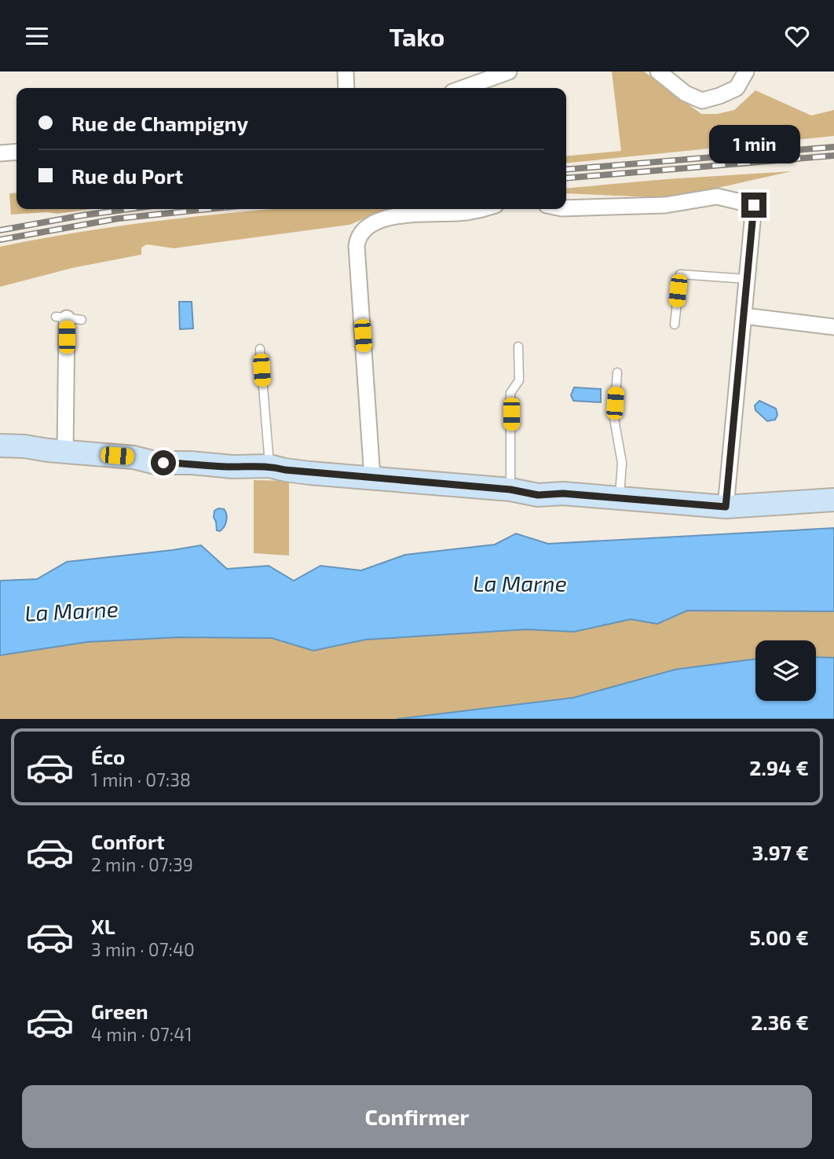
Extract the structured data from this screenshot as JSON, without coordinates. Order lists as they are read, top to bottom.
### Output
{
  "water": ["La Marne"],
  "page": {
    "header": "Tako",
    "banner": ["Rue de Champigny", "Rue du Port"],
    "bubble": "1 min",
    "list": [
      {
        "name": "Éco",
        "note": "1 min · 07:38",
        "value": "2.94 €"
      },
      {
        "name": "Confort",
        "note": "2 min · 07:39",
        "value": "3.97 €"
      },
      {
        "name": "XL",
        "note": "3 min · 07:40",
        "value": "5.00 €"
      },
      {
        "name": "Green",
        "note": "4 min · 07:41",
        "value": "2.36 €"
      }
    ],
    "buttons": "Confirmer"
  }
}
